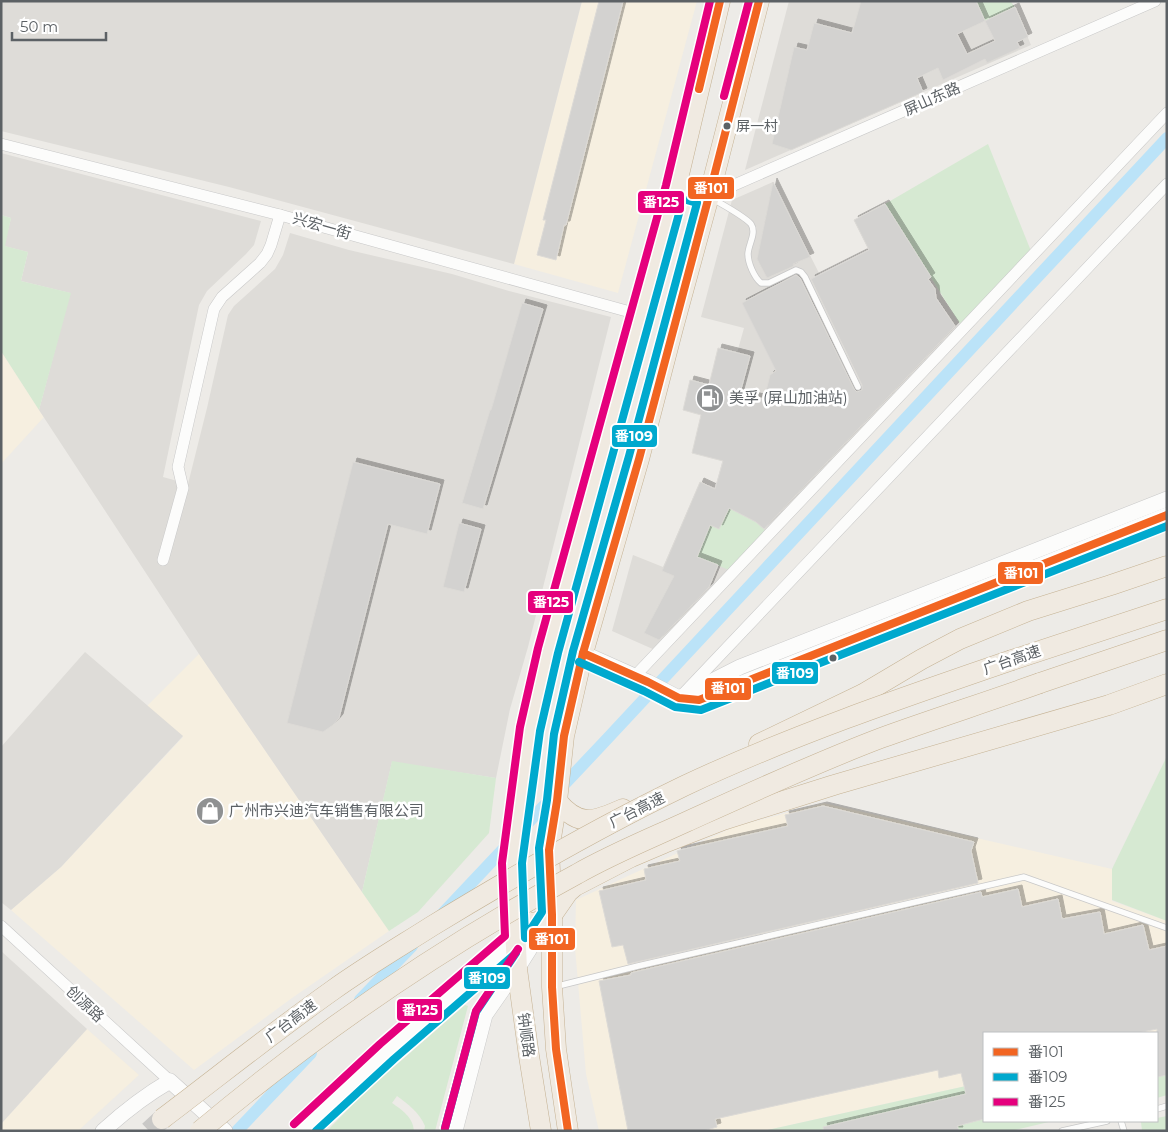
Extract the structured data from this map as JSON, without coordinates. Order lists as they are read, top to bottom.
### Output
{
  "streets": {
    "highway": ["广台高速", "钟顺路"],
    "street": ["屏山东路", "兴宏一街", "创源路"]
  },
  "crossings": [
    ["屏山东路", "钟顺路"],
    ["兴宏一街", "钟顺路"]
  ],
  "places": {
    "other": ["屏一村"],
    "fuel station": ["美孚 (屏山加油站)"],
    "shop": ["广州市兴迪汽车销售有限公司"]
  },
  "lines": ["transit line 番101", "transit line 番125", "transit line 番109"],
  "legend": ["番101", "番109", "番125"],
  "scale_bar": "50 m"
}
